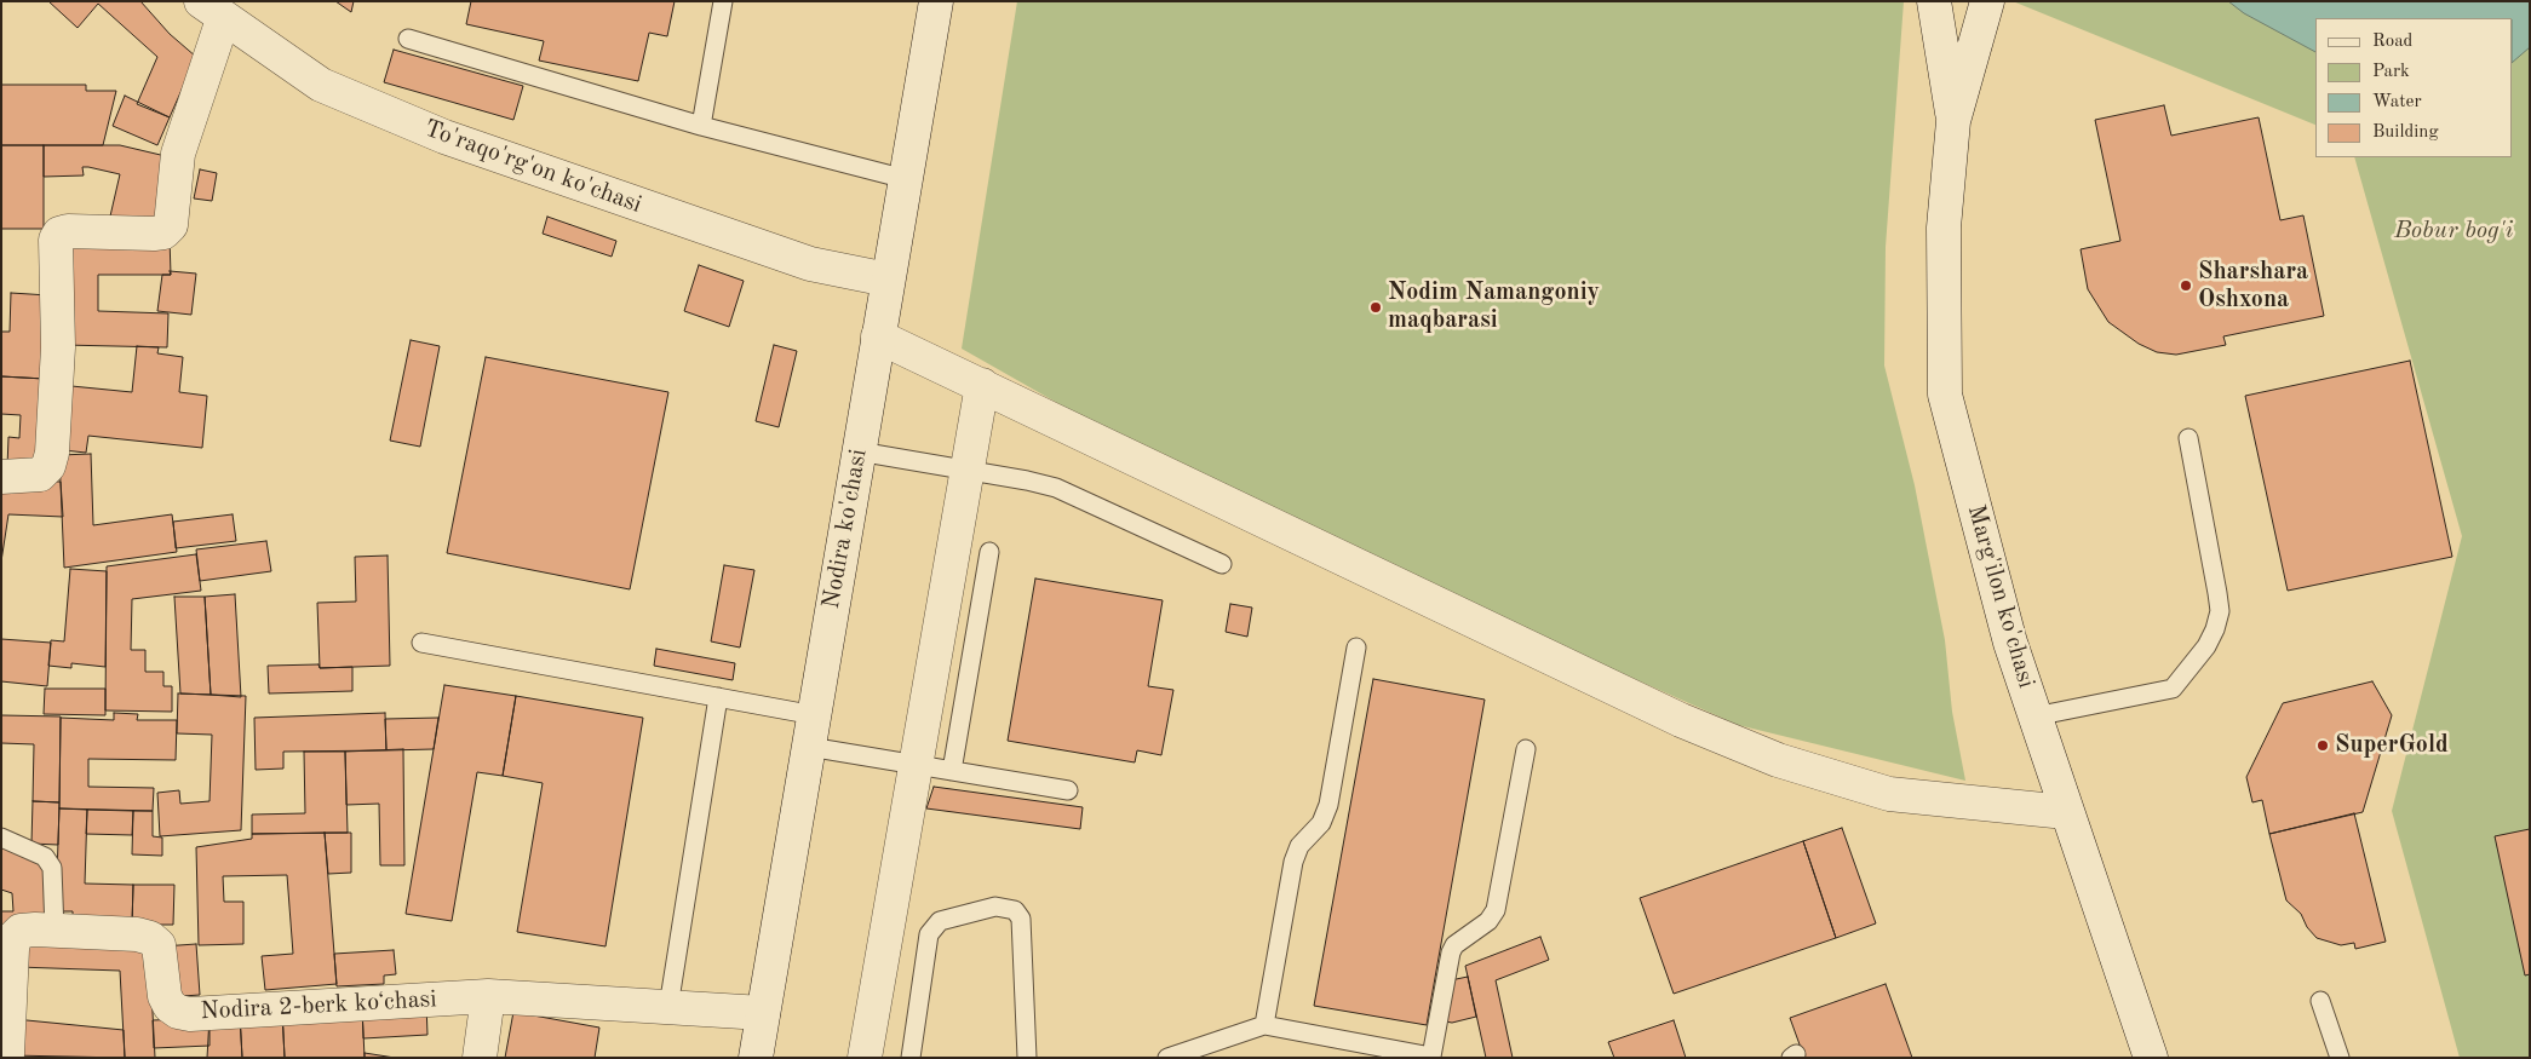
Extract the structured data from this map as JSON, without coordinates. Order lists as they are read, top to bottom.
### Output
{
  "streets": {
    "street": [
      "To'raqo'rg'on ko'chasi",
      "Nodira ko'chasi",
      "Marg'ilon ko'chasi",
      "Nodira 2-berk koʻchasi"
    ]
  },
  "crossings": [
    ["To'raqo'rg'on ko'chasi", "Nodira ko'chasi"],
    ["Nodira ko'chasi", "Nodira 2-berk koʻchasi"]
  ],
  "parks": ["Bobur bog'i"],
  "places": ["Sharshara Oshxona", "Nodim Namangoniy maqbarasi", "SuperGold"],
  "legend": [
    "Road",
    "Park",
    "Water",
    "Building"
  ]
}
